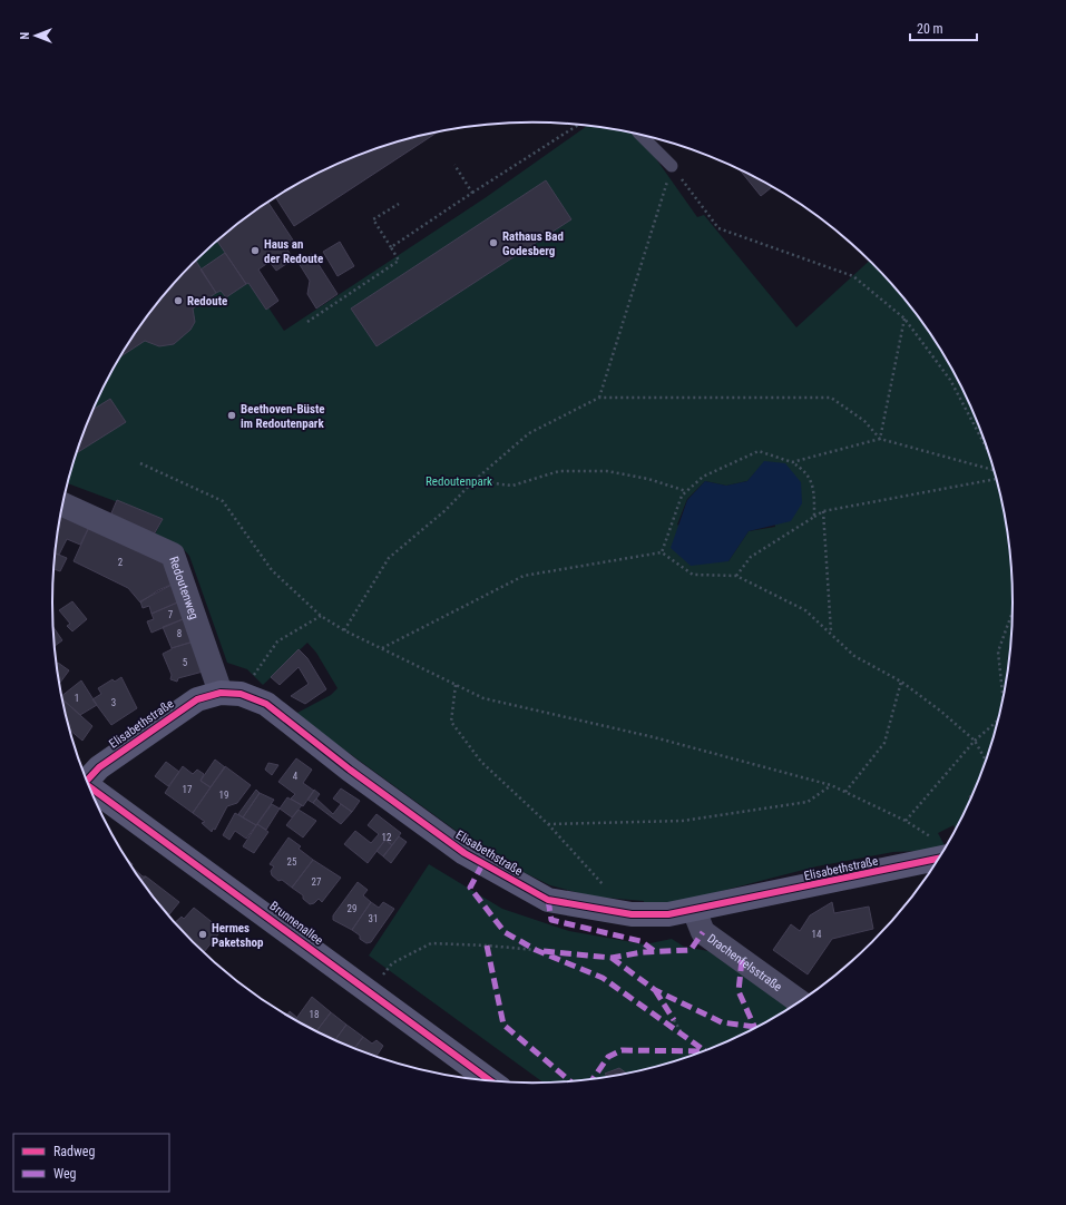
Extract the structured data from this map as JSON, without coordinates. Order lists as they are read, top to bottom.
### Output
{
  "streets": {
    "street": [
      "Redoutenweg",
      "Elisabethstraße",
      "Brunnenallee",
      "Drachenfelsstraße"
    ]
  },
  "crossings": [
    ["Redoutenweg", "Elisabethstraße"],
    ["Elisabethstraße", "Drachenfelsstraße"]
  ],
  "parks": ["Redoutenpark"],
  "places": [
    "Rathaus Bad Godesberg",
    "Haus an der Redoute",
    "Redoute",
    "Beethoven-Büste im Redoutenpark",
    "Hermes Paketshop"
  ],
  "house_numbers": [
    "2",
    "7",
    "8",
    "5",
    "1",
    "3",
    "4",
    "17",
    "19",
    "12",
    "25",
    "27",
    "29",
    "31",
    "14",
    "18"
  ],
  "legend": ["Radweg", "Weg"],
  "scale_bar": "20 m",
  "north": "left"
}
